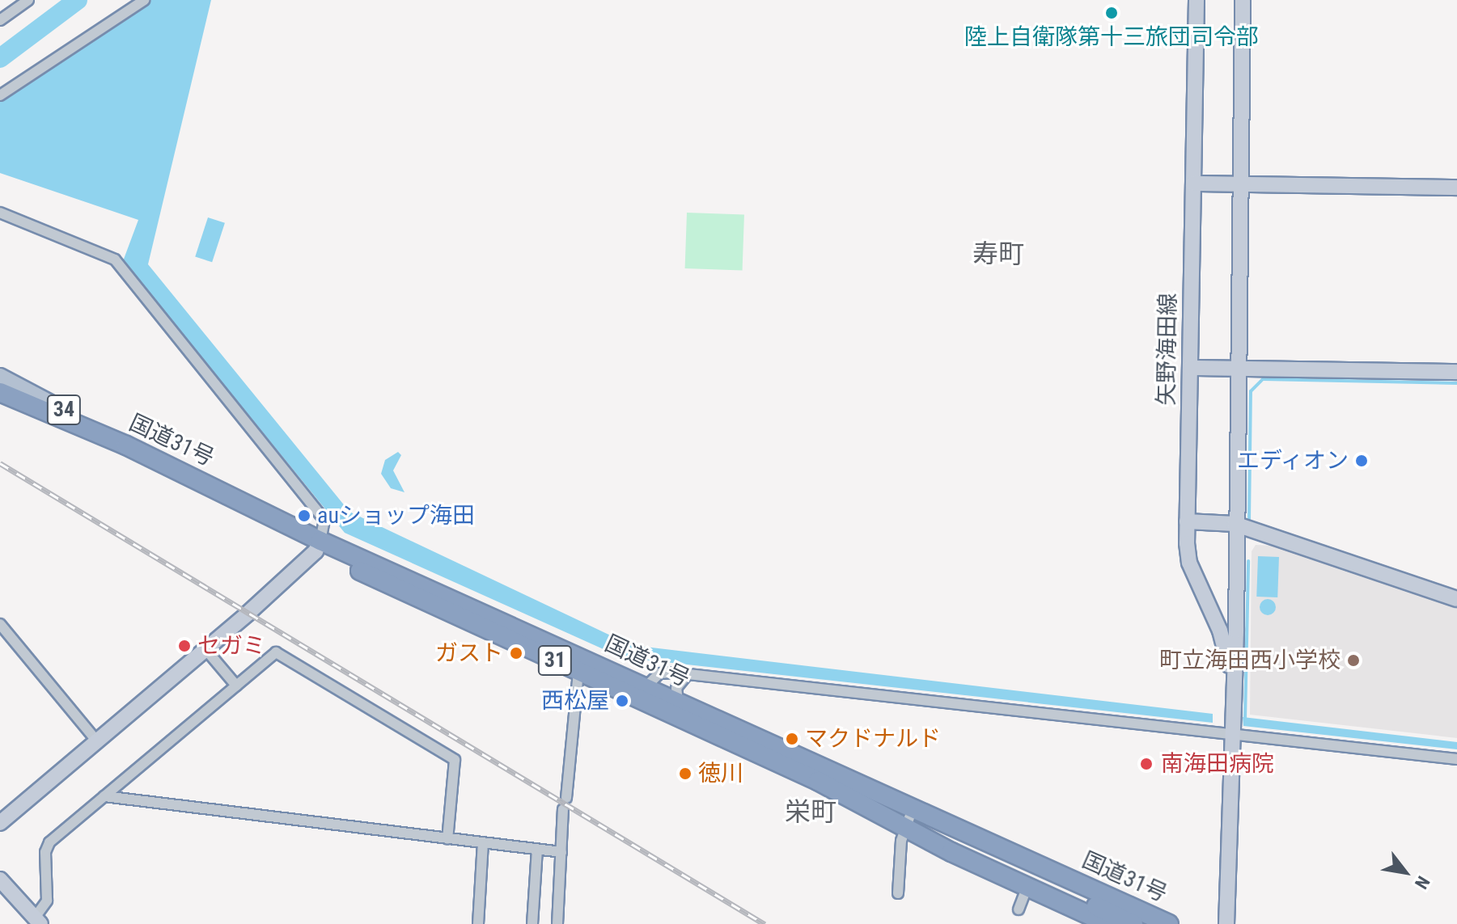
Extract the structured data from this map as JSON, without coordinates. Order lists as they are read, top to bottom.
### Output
{
  "streets": {
    "highway": ["国道31号", "31"],
    "main road": ["矢野海田線", "34"]
  },
  "crossings": [
    ["34", "国道31号"]
  ],
  "districts": ["寿町", "栄町"],
  "places": [
    "陸上自衛隊第十三旅団司令部",
    "エディオン",
    "auショップ海田",
    "セガミ",
    "ガスト",
    "町立海田西小学校",
    "西松屋",
    "マクドナルド",
    "南海田病院",
    "徳川"
  ],
  "north": "bottom right"
}
